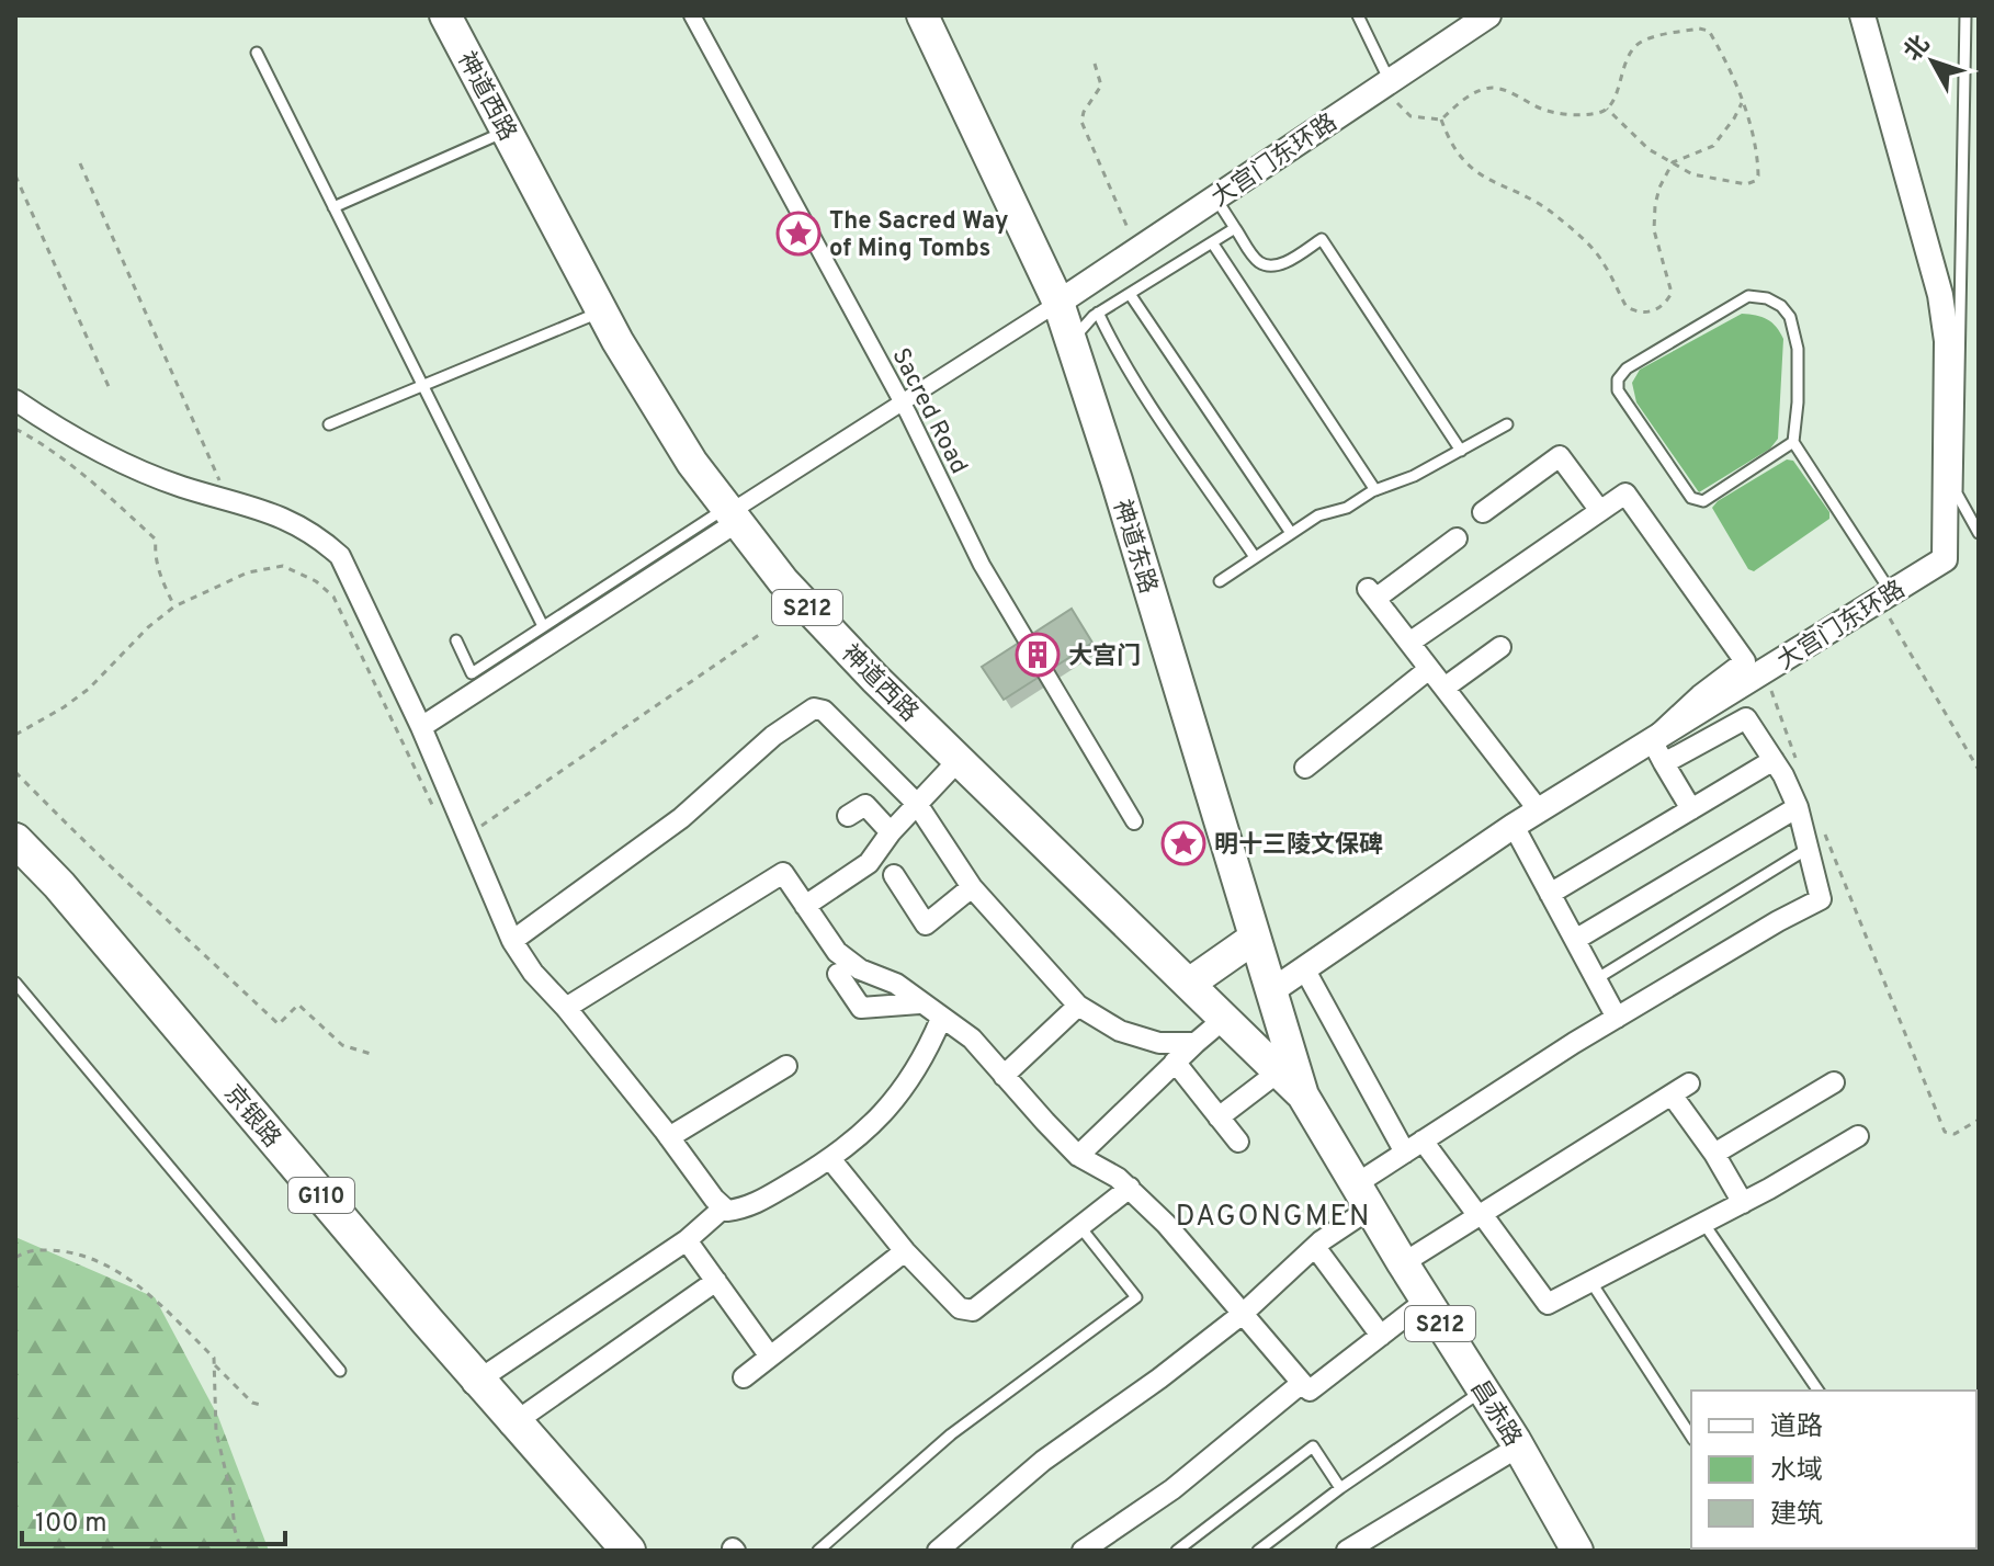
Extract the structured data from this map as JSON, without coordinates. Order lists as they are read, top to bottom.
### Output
{
  "streets": {
    "highway": ["京银路", "G110"],
    "main road": [
      "神道西路",
      "神道东路",
      "S212",
      "昌赤路"
    ],
    "street": ["大宫门东环路", "Sacred Road"]
  },
  "crossings": [
    ["神道西路", "神道东路"],
    ["神道西路", "昌赤路"],
    ["大宫门东环路", "神道东路"],
    ["神道东路", "昌赤路"]
  ],
  "districts": ["DAGONGMEN"],
  "places": {
    "place": ["The Sacred Way of Ming Tombs", "明十三陵文保碑"],
    "building": ["大宫门"]
  },
  "legend": ["道路", "水域", "建筑"],
  "scale_bar": "100 m",
  "north": "top left"
}
